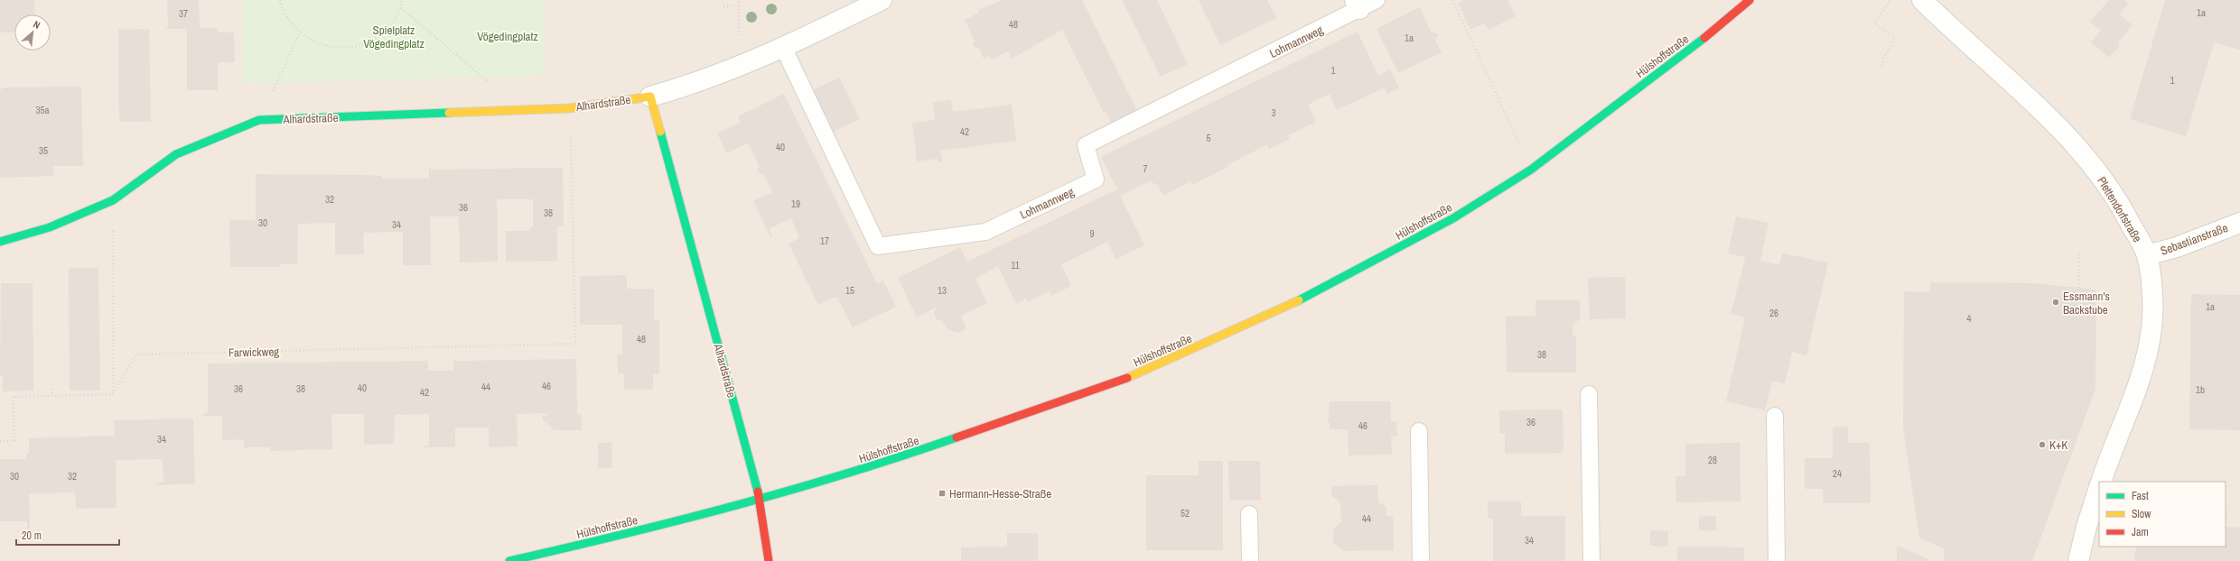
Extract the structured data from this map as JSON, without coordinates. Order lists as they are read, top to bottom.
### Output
{
  "streets": {
    "main road": ["Hülshoffstraße", "Alhardstraße"],
    "street": ["Plettendorfstraße", "Sebastianstraße"],
    "lane": ["Lohmannweg"],
    "path": ["Farwickweg"]
  },
  "crossings": [
    ["Lohmannweg", "Alhardstraße"],
    ["Hülshoffstraße", "Alhardstraße"],
    ["Alhardstraße", "Farwickweg"],
    ["Plettendorfstraße", "Sebastianstraße"]
  ],
  "parks": ["Spielplatz Vögedingplatz", "Vögedingplatz"],
  "places": {
    "other": ["Essmann's Backstube", "K+K"],
    "transit": ["Hermann-Hesse-Straße"]
  },
  "house_numbers": [
    "1a",
    "37",
    "48",
    "1a",
    "1",
    "1",
    "35a",
    "3",
    "42",
    "5",
    "40",
    "35",
    "7",
    "32",
    "19",
    "36",
    "38",
    "30",
    "34",
    "9",
    "17",
    "11",
    "15",
    "13",
    "1a",
    "26",
    "4",
    "48",
    "38",
    "46",
    "44",
    "40",
    "36",
    "38",
    "1b",
    "42",
    "36",
    "46",
    "34",
    "28",
    "24",
    "30",
    "32",
    "52",
    "44",
    "34"
  ],
  "legend": ["Fast", "Slow", "Jam"],
  "scale_bar": "20 m",
  "north": "top right"
}
